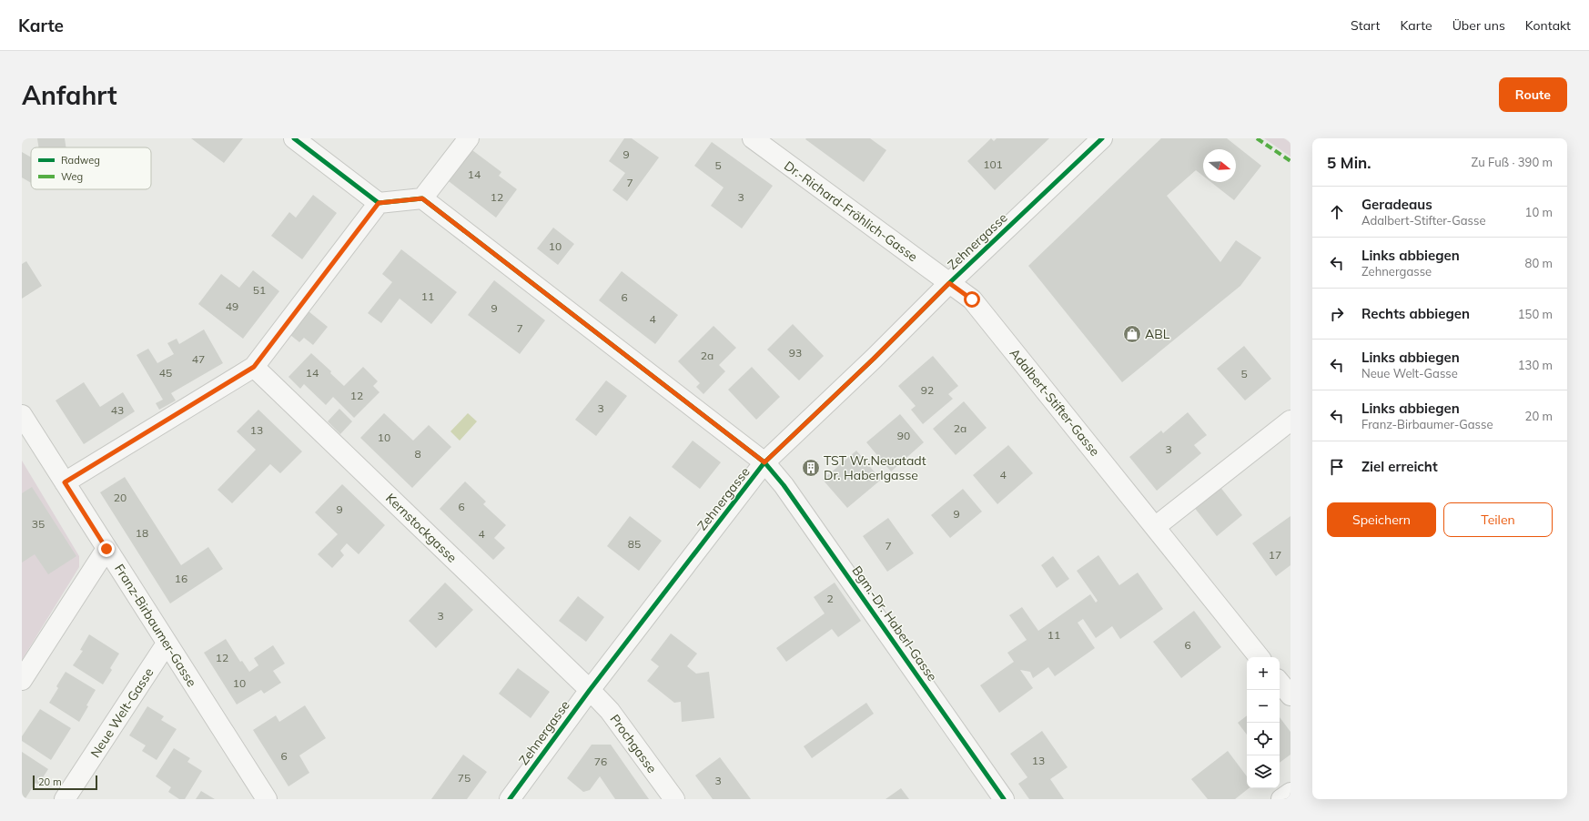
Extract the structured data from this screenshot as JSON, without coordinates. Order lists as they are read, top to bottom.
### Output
{
  "streets": {
    "street": [
      "Dr.-Richard-Fröhlich-Gasse",
      "Zehnergasse",
      "Adalbert-Stifter-Gasse",
      "Kernstockgasse",
      "Bgm.-Dr. Haberl-Gasse",
      "Franz-Birbaumer-Gasse",
      "Neue Welt-Gasse",
      "Prochgasse"
    ]
  },
  "crossings": [
    ["Dr.-Richard-Fröhlich-Gasse", "Zehnergasse"],
    ["Dr.-Richard-Fröhlich-Gasse", "Adalbert-Stifter-Gasse"],
    ["Zehnergasse", "Adalbert-Stifter-Gasse"],
    ["Zehnergasse", "Kernstockgasse"],
    ["Zehnergasse", "Bgm.-Dr. Haberl-Gasse"],
    ["Zehnergasse", "Prochgasse"],
    ["Kernstockgasse", "Prochgasse"],
    ["Franz-Birbaumer-Gasse", "Neue Welt-Gasse"]
  ],
  "places": {
    "shop": ["ABL"],
    "building": ["TST Wr.Neuatadt Dr. Haberlgasse"]
  },
  "house_numbers": [
    "9",
    "101",
    "5",
    "14",
    "7",
    "12",
    "3",
    "10",
    "51",
    "11",
    "6",
    "49",
    "9",
    "4",
    "7",
    "93",
    "2a",
    "47",
    "45",
    "14",
    "5",
    "92",
    "12",
    "3",
    "43",
    "2a",
    "13",
    "90",
    "10",
    "3",
    "8",
    "4",
    "20",
    "6",
    "9",
    "9",
    "35",
    "18",
    "4",
    "85",
    "7",
    "17",
    "16",
    "2",
    "3",
    "11",
    "6",
    "12",
    "10",
    "6",
    "13",
    "76",
    "75",
    "3"
  ],
  "legend": ["Radweg", "Weg"],
  "scale_bar": "20 m",
  "north": "right",
  "page": {
    "header": "Karte",
    "nav": [
      "Start",
      "Karte",
      "Über uns",
      "Kontakt"
    ],
    "buttons": [
      "Route",
      ["Speichern", "Teilen"]
    ],
    "title": "Anfahrt",
    "heading": ["5 Min.", "Zu Fuß · 390 m"],
    "list": [
      ["Geradeaus", "Adalbert-Stifter-Gasse", "10 m"],
      ["Links abbiegen", "Zehnergasse", "80 m"],
      ["Rechts abbiegen", "150 m"],
      ["Links abbiegen", "Neue Welt-Gasse", "130 m"],
      ["Links abbiegen", "Franz-Birbaumer-Gasse", "20 m"],
      "Ziel erreicht"
    ],
    "map_buttons": ["+", "−"],
    "scale": "20 m"
  }
}
